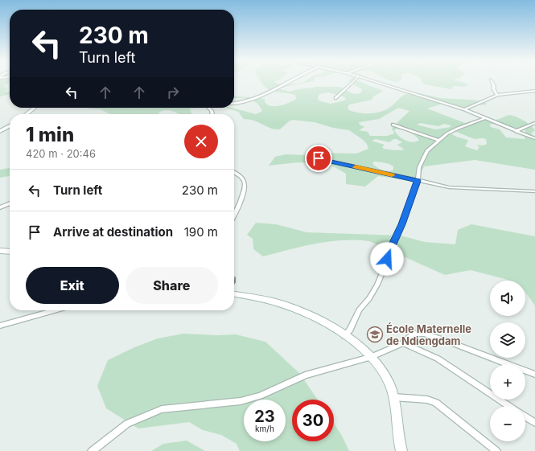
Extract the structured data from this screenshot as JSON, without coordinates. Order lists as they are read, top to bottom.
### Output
{
  "places": {
    "school or university": ["École Maternelle de Ndiengdam"]
  },
  "page": {
    "turn": ["230 m", "Turn left"],
    "heading": ["1 min", "420 m · 20:46"],
    "list": [
      {
        "name": "Turn left",
        "value": "230 m"
      },
      {
        "name": "Arrive at destination",
        "value": "190 m"
      }
    ],
    "buttons": ["Exit", "Share"],
    "map_buttons": ["+", "−"],
    "speed": "23 km/h",
    "limit": "30"
  }
}
